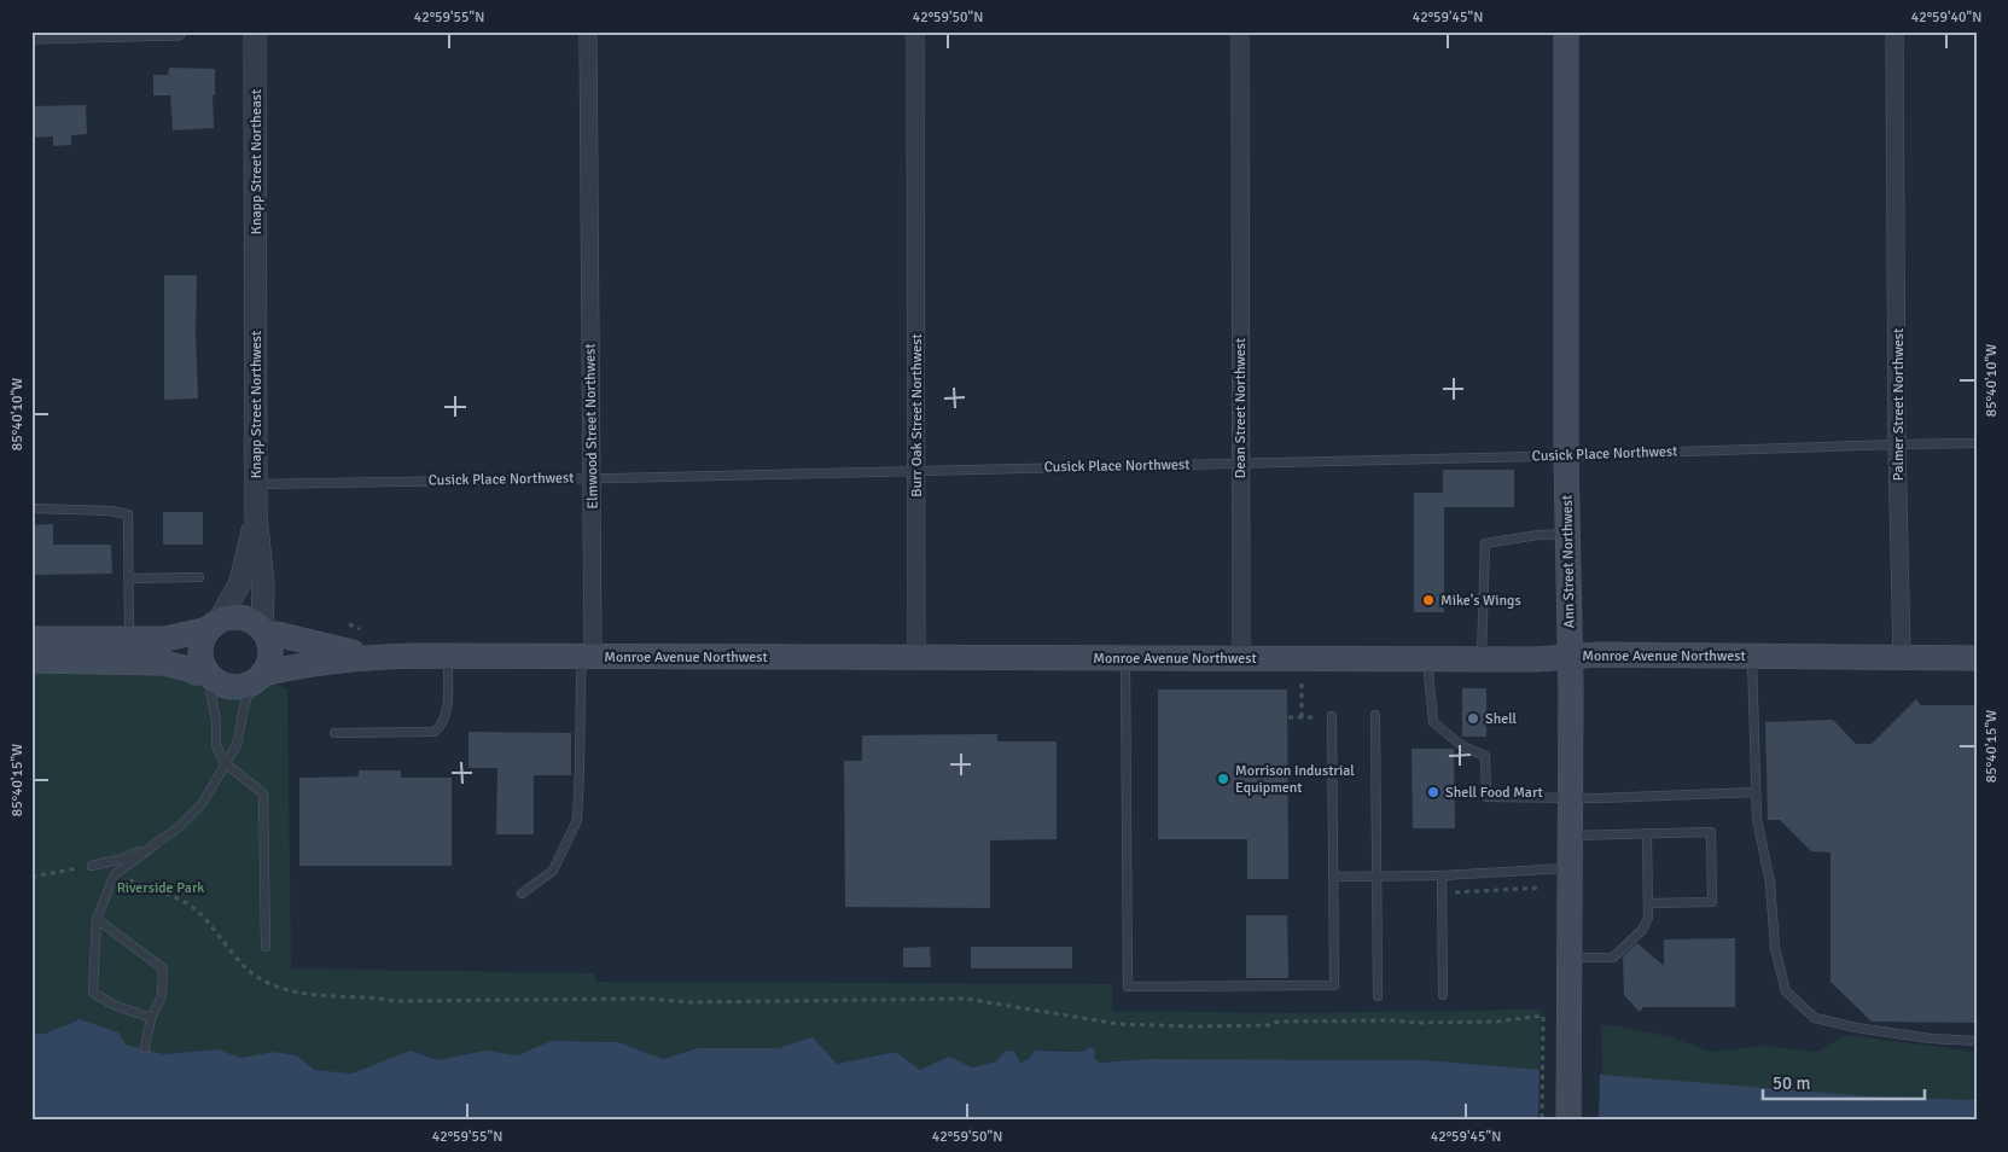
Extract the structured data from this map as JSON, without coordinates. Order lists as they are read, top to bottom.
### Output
{
  "streets": {
    "main road": ["Ann Street Northwest", "Monroe Avenue Northwest"],
    "street": [
      "Knapp Street Northeast",
      "Knapp Street Northwest",
      "Palmer Street Northwest",
      "Dean Street Northwest",
      "Burr Oak Street Northwest",
      "Elmwood Street Northwest"
    ],
    "lane": ["Cusick Place Northwest"]
  },
  "crossings": [
    ["Knapp Street Northeast", "Knapp Street Northwest"],
    ["Knapp Street Northwest", "Cusick Place Northwest"],
    ["Knapp Street Northwest", "Monroe Avenue Northwest"],
    ["Palmer Street Northwest", "Cusick Place Northwest"],
    ["Palmer Street Northwest", "Monroe Avenue Northwest"],
    ["Dean Street Northwest", "Cusick Place Northwest"],
    ["Dean Street Northwest", "Monroe Avenue Northwest"],
    ["Burr Oak Street Northwest", "Cusick Place Northwest"],
    ["Burr Oak Street Northwest", "Monroe Avenue Northwest"],
    ["Elmwood Street Northwest", "Cusick Place Northwest"],
    ["Elmwood Street Northwest", "Monroe Avenue Northwest"],
    ["Cusick Place Northwest", "Ann Street Northwest"],
    ["Ann Street Northwest", "Monroe Avenue Northwest"]
  ],
  "parks": ["Riverside Park"],
  "places": [
    "Mike's Wings",
    "Shell",
    "Morrison Industrial Equipment",
    "Shell Food Mart"
  ],
  "scale_bar": "50 m",
  "coordinates": [
    "42°59'55\"N",
    "42°59'50\"N",
    "42°59'45\"N",
    "42°59'40\"N",
    "85°40'10\"W",
    "85°40'15\"W"
  ]
}
